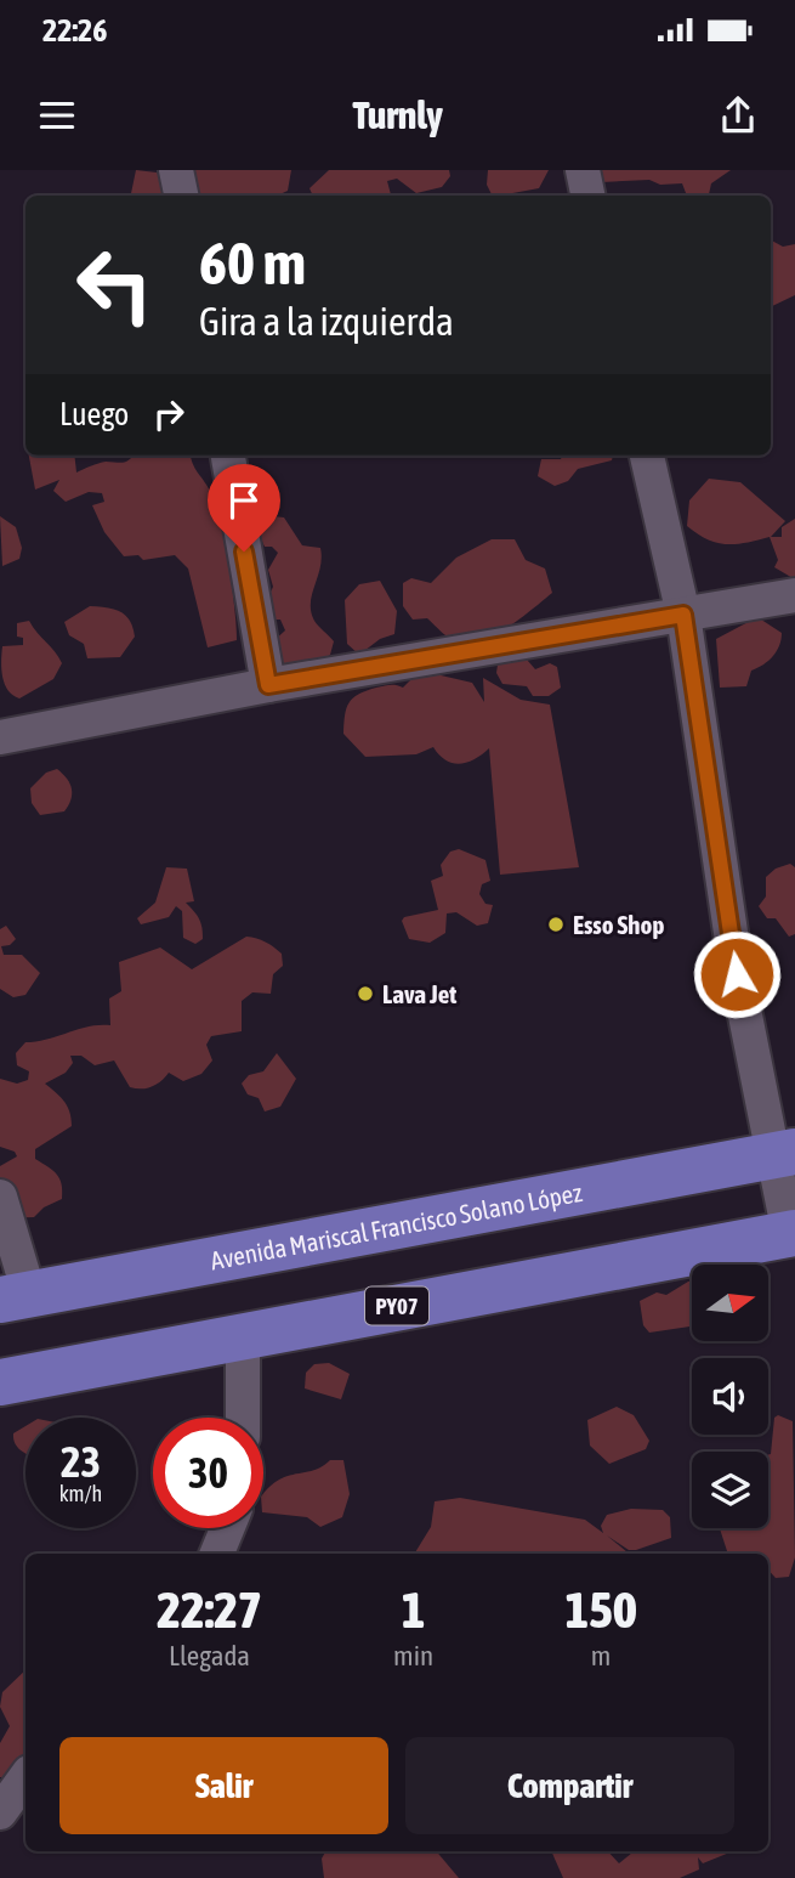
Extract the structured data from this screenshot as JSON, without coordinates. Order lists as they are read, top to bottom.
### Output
{
  "streets": {
    "main road": ["Avenida Mariscal Francisco Solano López", "PY07"]
  },
  "places": ["Esso Shop", "Lava Jet"],
  "north": "right",
  "page": {
    "status": "22:26",
    "header": "Turnly",
    "turn": ["60 m", "Gira a la izquierda"],
    "then": "Luego",
    "speed": "23 km/h",
    "limit": "30",
    "eta": [
      "22:27",
      "Llegada",
      "1",
      "min",
      "150",
      "m"
    ],
    "buttons": ["Salir", "Compartir"]
  }
}
